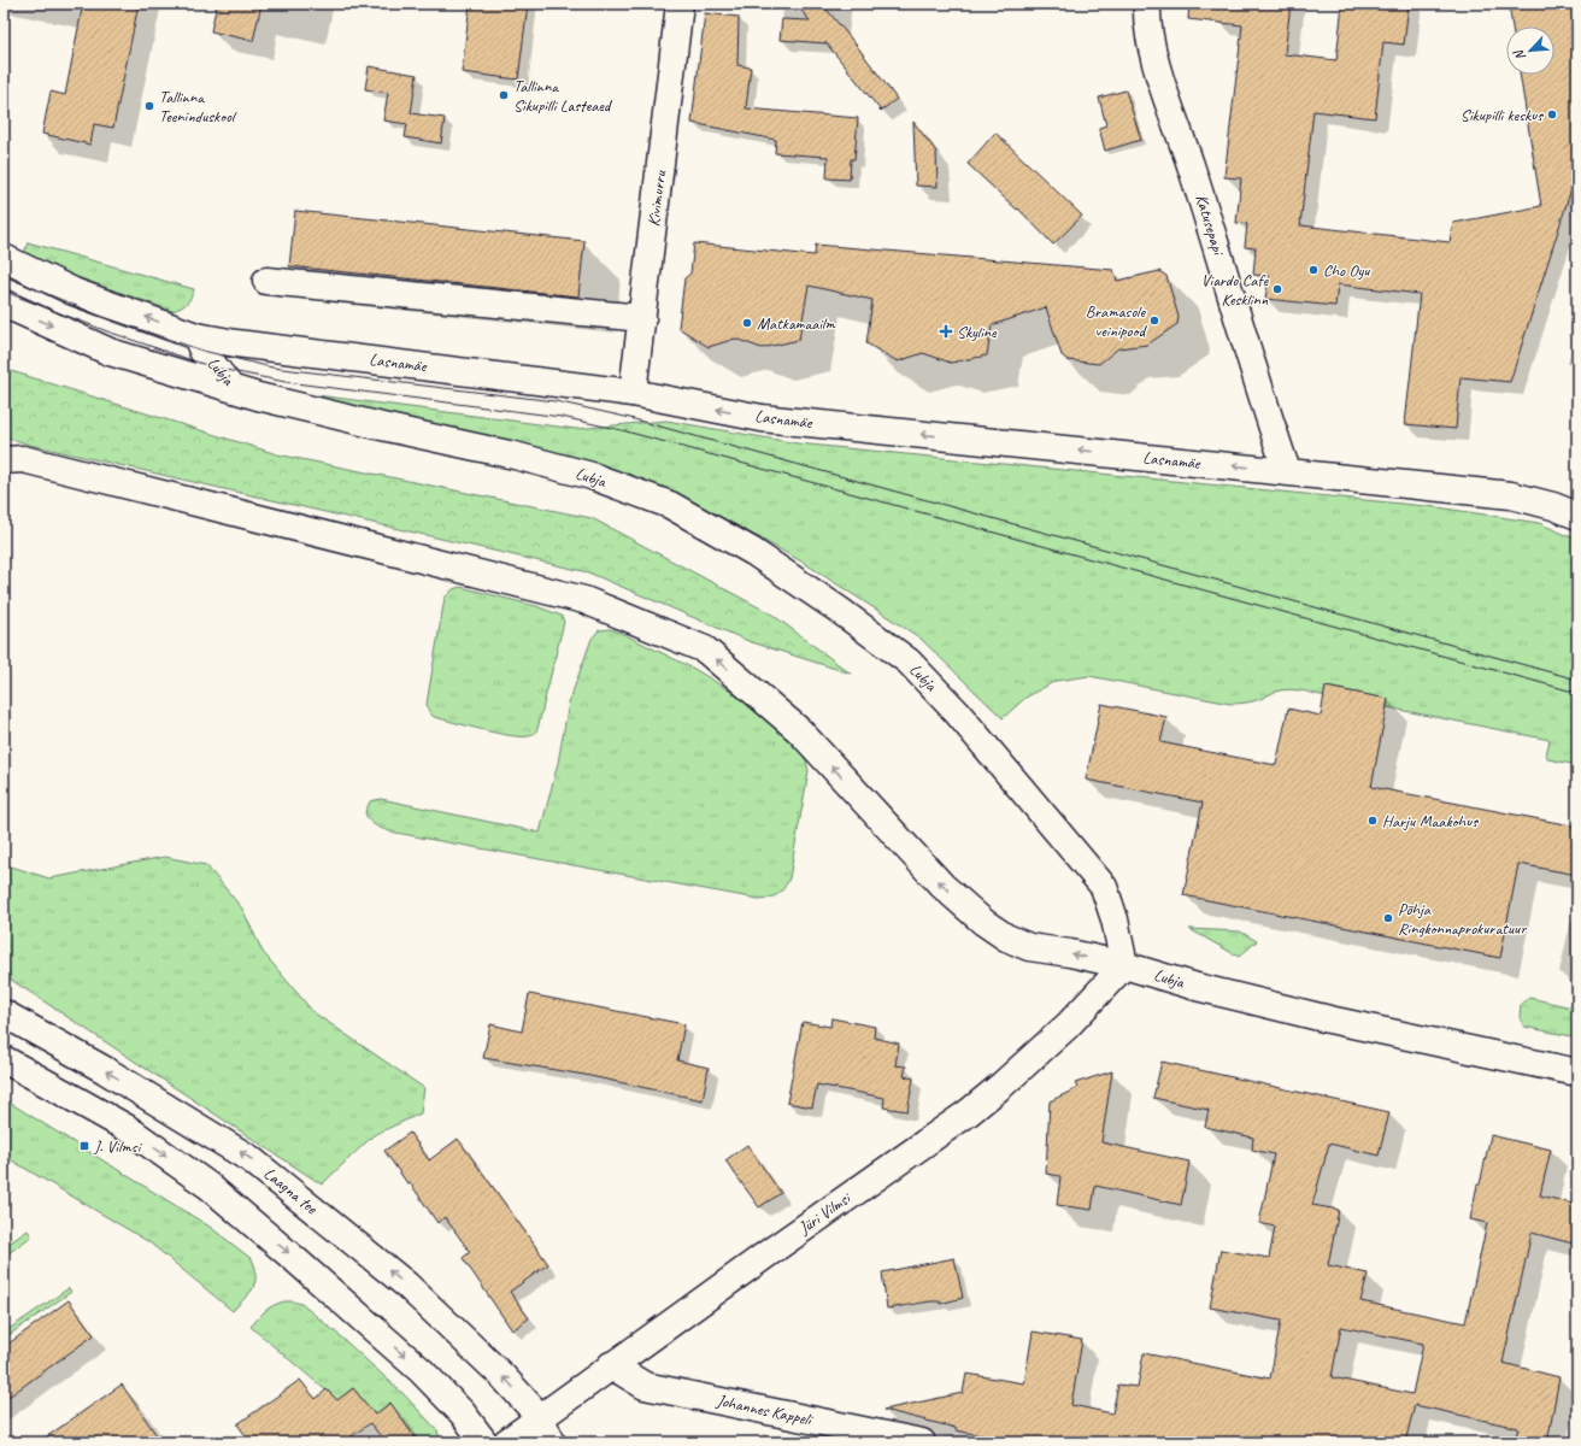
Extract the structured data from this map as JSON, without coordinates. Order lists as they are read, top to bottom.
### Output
{
  "streets": {
    "street": [
      "Kivimurru",
      "Katusepapi",
      "Lasnamäe",
      "Lubja",
      "Laagna tee",
      "Jüri Vilmsi",
      "Johannes Kappeli"
    ]
  },
  "crossings": [
    ["Kivimurru", "Lasnamäe"],
    ["Katusepapi", "Lasnamäe"],
    ["Lasnamäe", "Lubja"],
    ["Lubja", "Jüri Vilmsi"],
    ["Laagna tee", "Jüri Vilmsi"],
    ["Jüri Vilmsi", "Johannes Kappeli"]
  ],
  "places": {
    "other": [
      "Tallinna Sikupilli Lasteaed",
      "Tallinna Teeninduskool",
      "Sikupilli keskus",
      "Cho Oyu",
      "Viardo Cafe Kesklinn",
      "Bramasole veinipood",
      "Matkamaailm",
      "Harju Maakohus",
      "Põhja Ringkonnaprokuratuur"
    ],
    "health": ["Skyline"],
    "transit": ["J. Vilmsi"]
  },
  "north": "bottom left"
}
